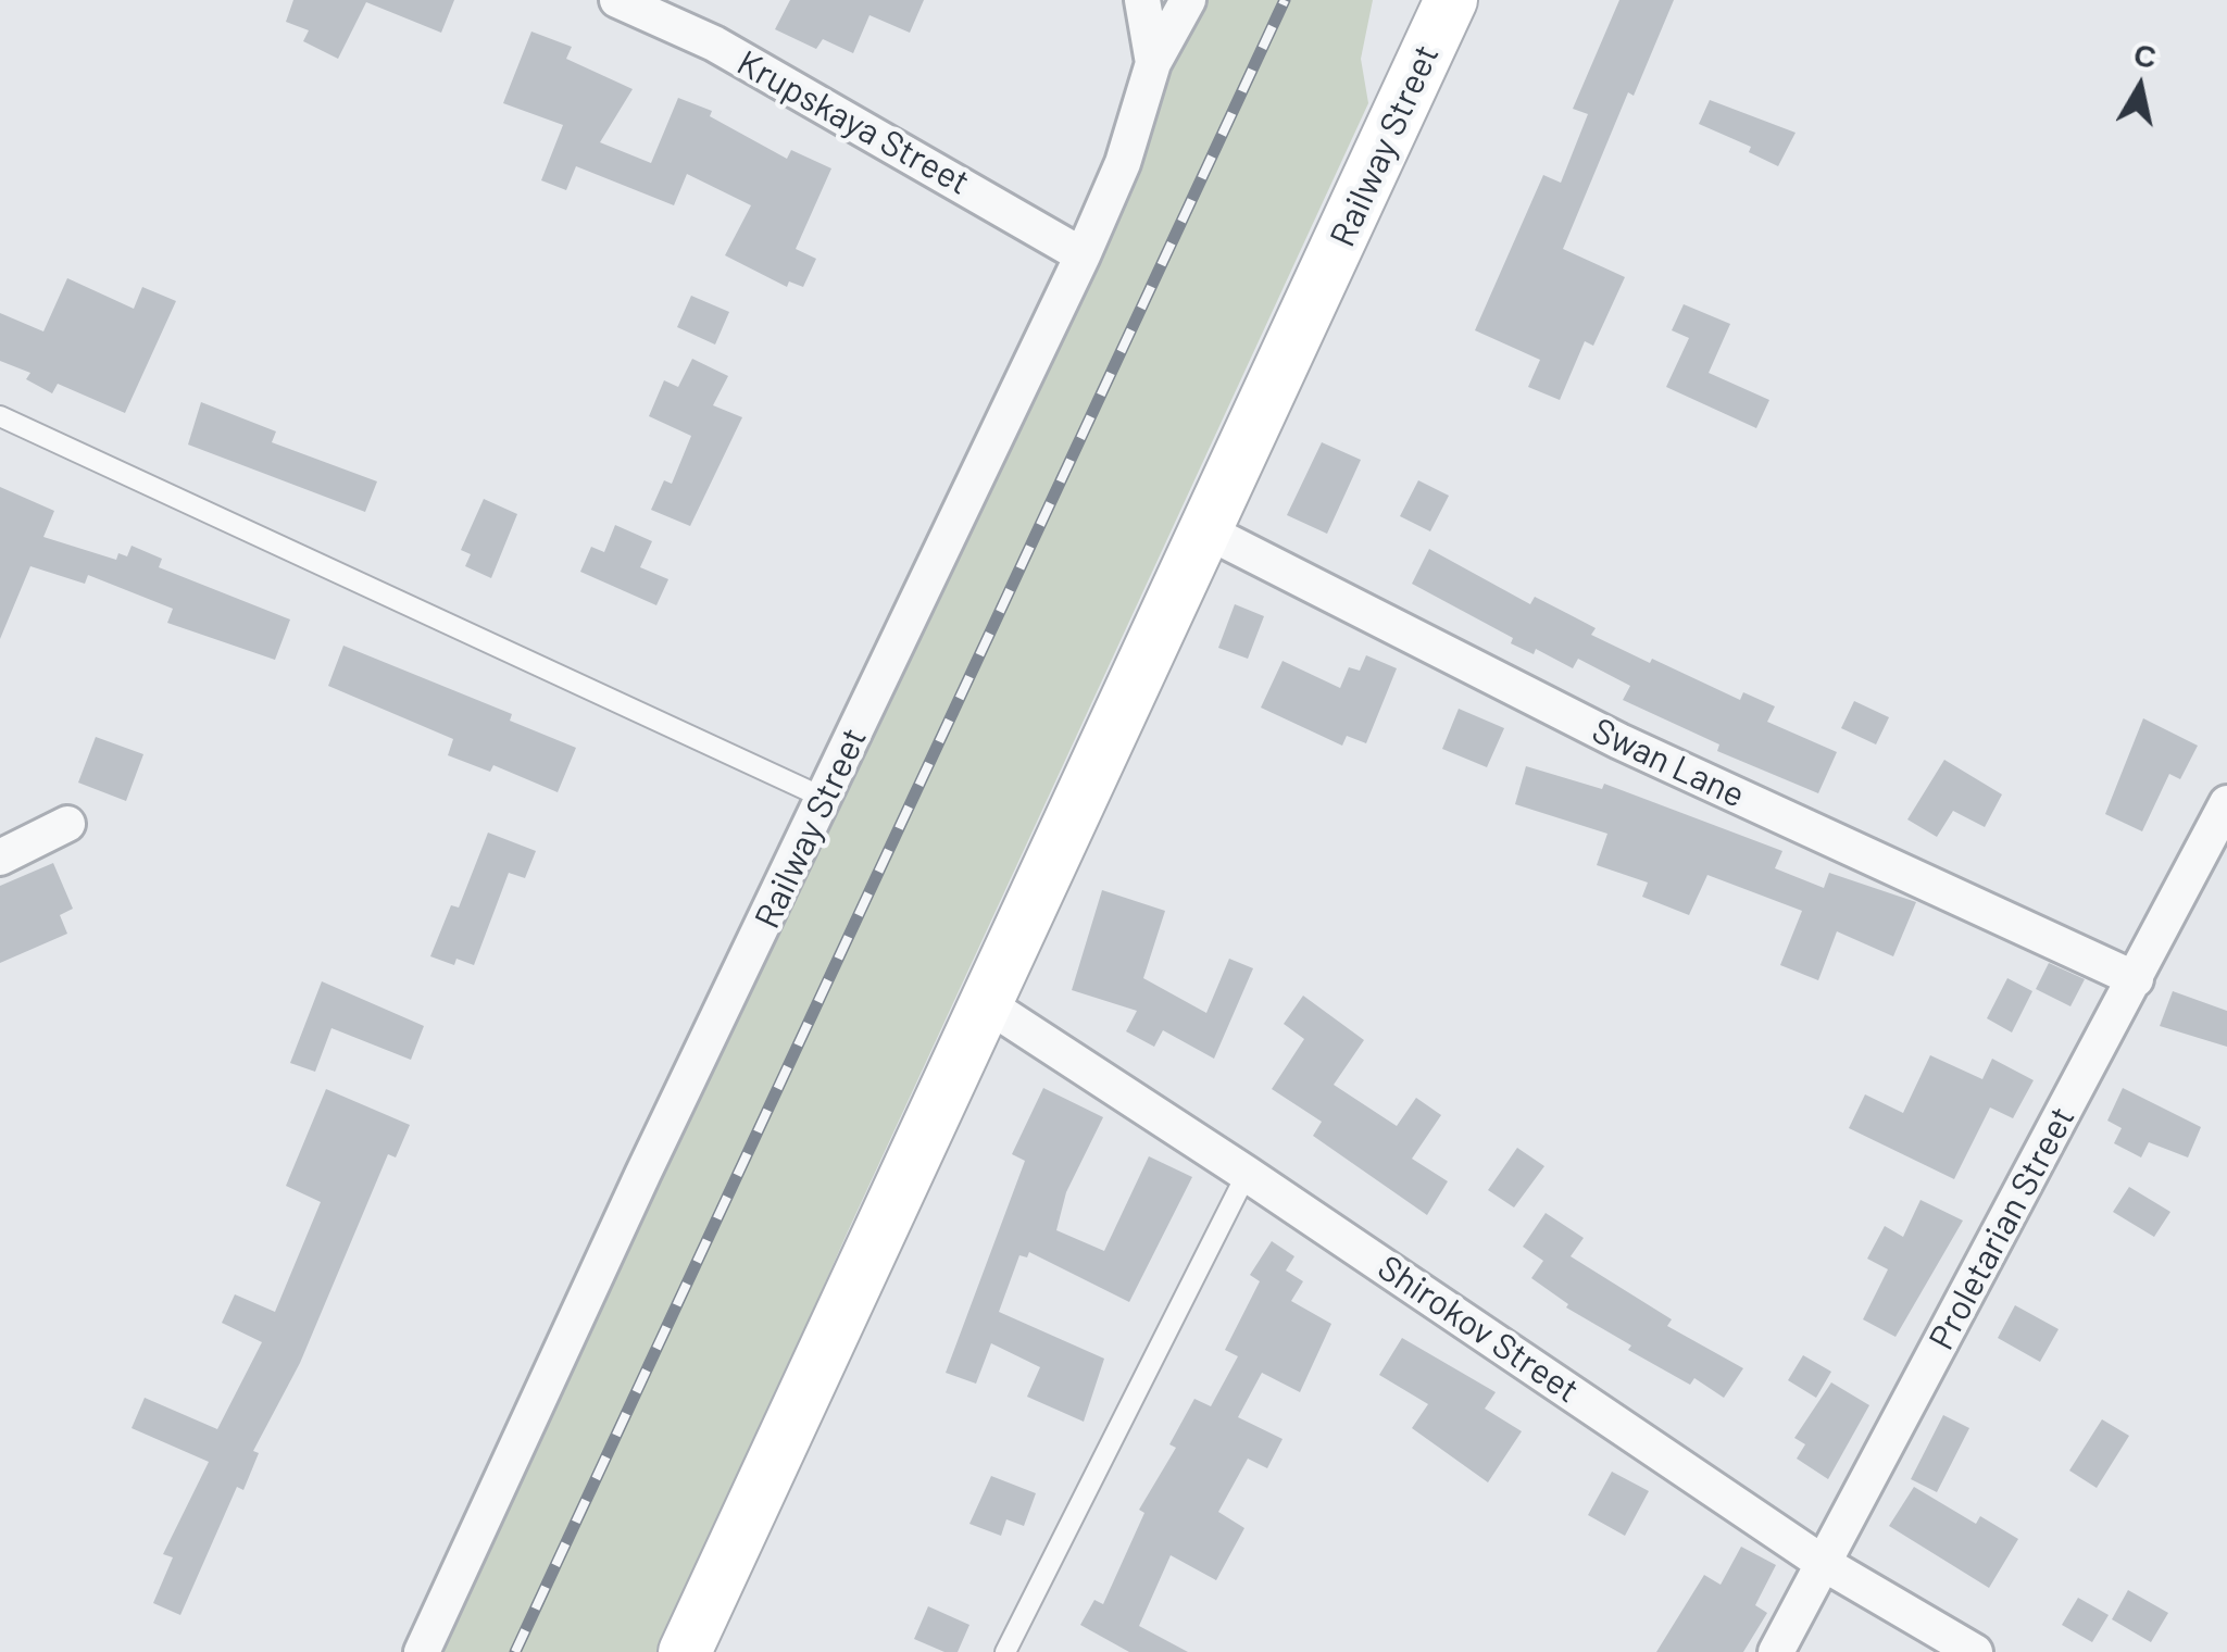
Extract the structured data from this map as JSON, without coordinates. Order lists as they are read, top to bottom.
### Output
{
  "streets": {
    "main road": ["Railway Street"],
    "street": [
      "Krupskaya Street",
      "Swan Lane",
      "Proletarian Street",
      "Shirokov Street"
    ]
  },
  "crossings": [
    ["Krupskaya Street", "Railway Street"],
    ["Railway Street", "Swan Lane"],
    ["Railway Street", "Shirokov Street"],
    ["Swan Lane", "Proletarian Street"],
    ["Proletarian Street", "Shirokov Street"]
  ],
  "north": "top"
}
